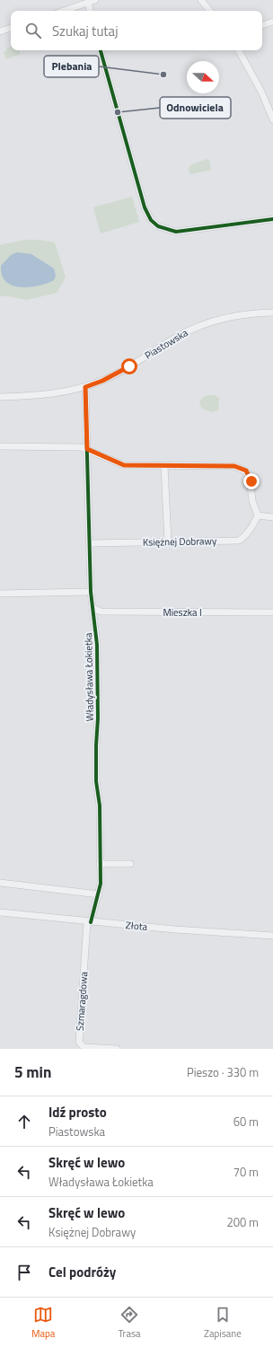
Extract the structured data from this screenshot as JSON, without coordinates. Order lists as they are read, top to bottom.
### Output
{
  "streets": {
    "street": [
      "Piastowska",
      "Księżnej Dobrawy",
      "Mieszka I",
      "Władysława Łokietka",
      "Złota",
      "Szmaragdowa"
    ]
  },
  "crossings": [
    ["Piastowska", "Władysława Łokietka"],
    ["Księżnej Dobrawy", "Władysława Łokietka"],
    ["Mieszka I", "Władysława Łokietka"],
    ["Władysława Łokietka", "Złota"],
    ["Władysława Łokietka", "Szmaragdowa"],
    ["Złota", "Szmaragdowa"]
  ],
  "places": ["Plebania", "Odnowiciela"],
  "north": "right",
  "page": {
    "search": "Szukaj tutaj",
    "heading": ["5 min", "Pieszo · 330 m"],
    "list": [
      ["Idź prosto", "Piastowska", "60 m"],
      ["Skręć w lewo", "Władysława Łokietka", "70 m"],
      ["Skręć w lewo", "Księżnej Dobrawy", "200 m"],
      "Cel podróży"
    ],
    "nav": ["Mapa", "Trasa", "Zapisane"]
  }
}
